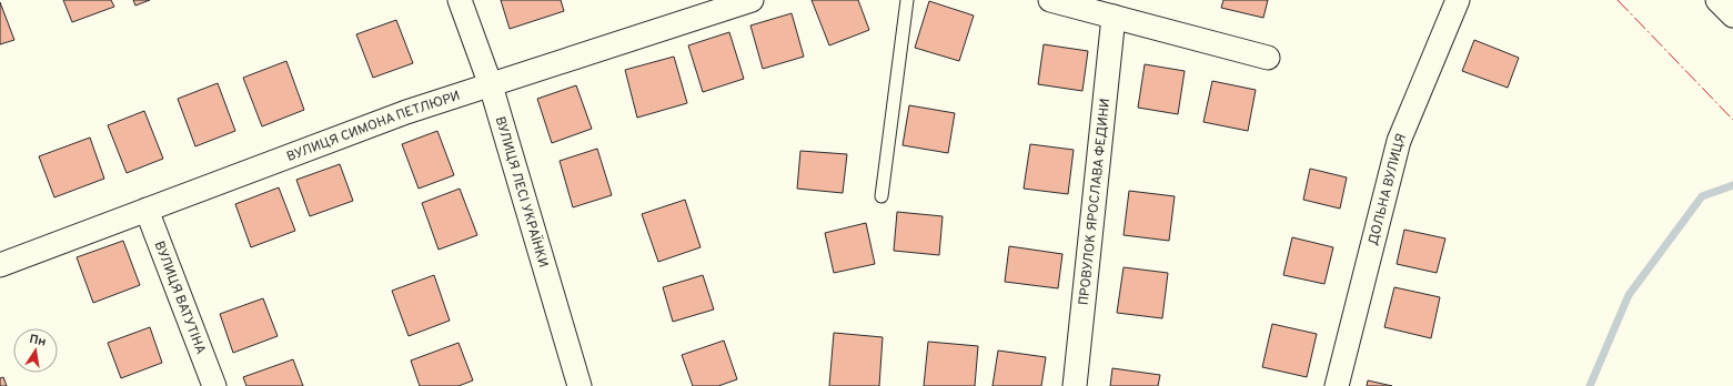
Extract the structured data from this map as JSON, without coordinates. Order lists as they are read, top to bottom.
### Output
{
  "streets": {
    "street": [
      "ВУЛИЦЯ СИМОНА ПЕТЛЮРИ",
      "ДОЛЬНА ВУЛИЦЯ",
      "ВУЛИЦЯ ЛЕСІ УКРАЇНКИ",
      "ПРОВУЛОК ЯРОСЛАВА ФЕДИНИ",
      "ВУЛИЦЯ ВАТУТІНА"
    ]
  },
  "crossings": [
    ["ВУЛИЦЯ СИМОНА ПЕТЛЮРИ", "ВУЛИЦЯ ЛЕСІ УКРАЇНКИ"],
    ["ВУЛИЦЯ СИМОНА ПЕТЛЮРИ", "ВУЛИЦЯ ВАТУТІНА"]
  ],
  "north": "top"
}
